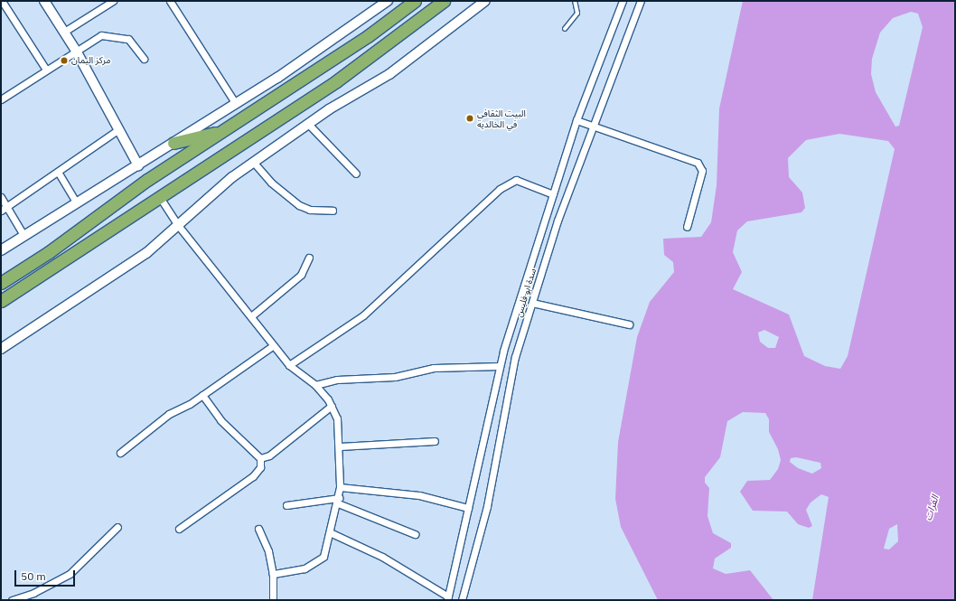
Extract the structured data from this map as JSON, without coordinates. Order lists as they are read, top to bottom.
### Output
{
  "streets": {
    "street": ["سدة ابو فليس"]
  },
  "water": ["الفرات"],
  "places": ["مركز اليمان", "البيت الثقافي في الخالدية"],
  "scale_bar": "50 m"
}
